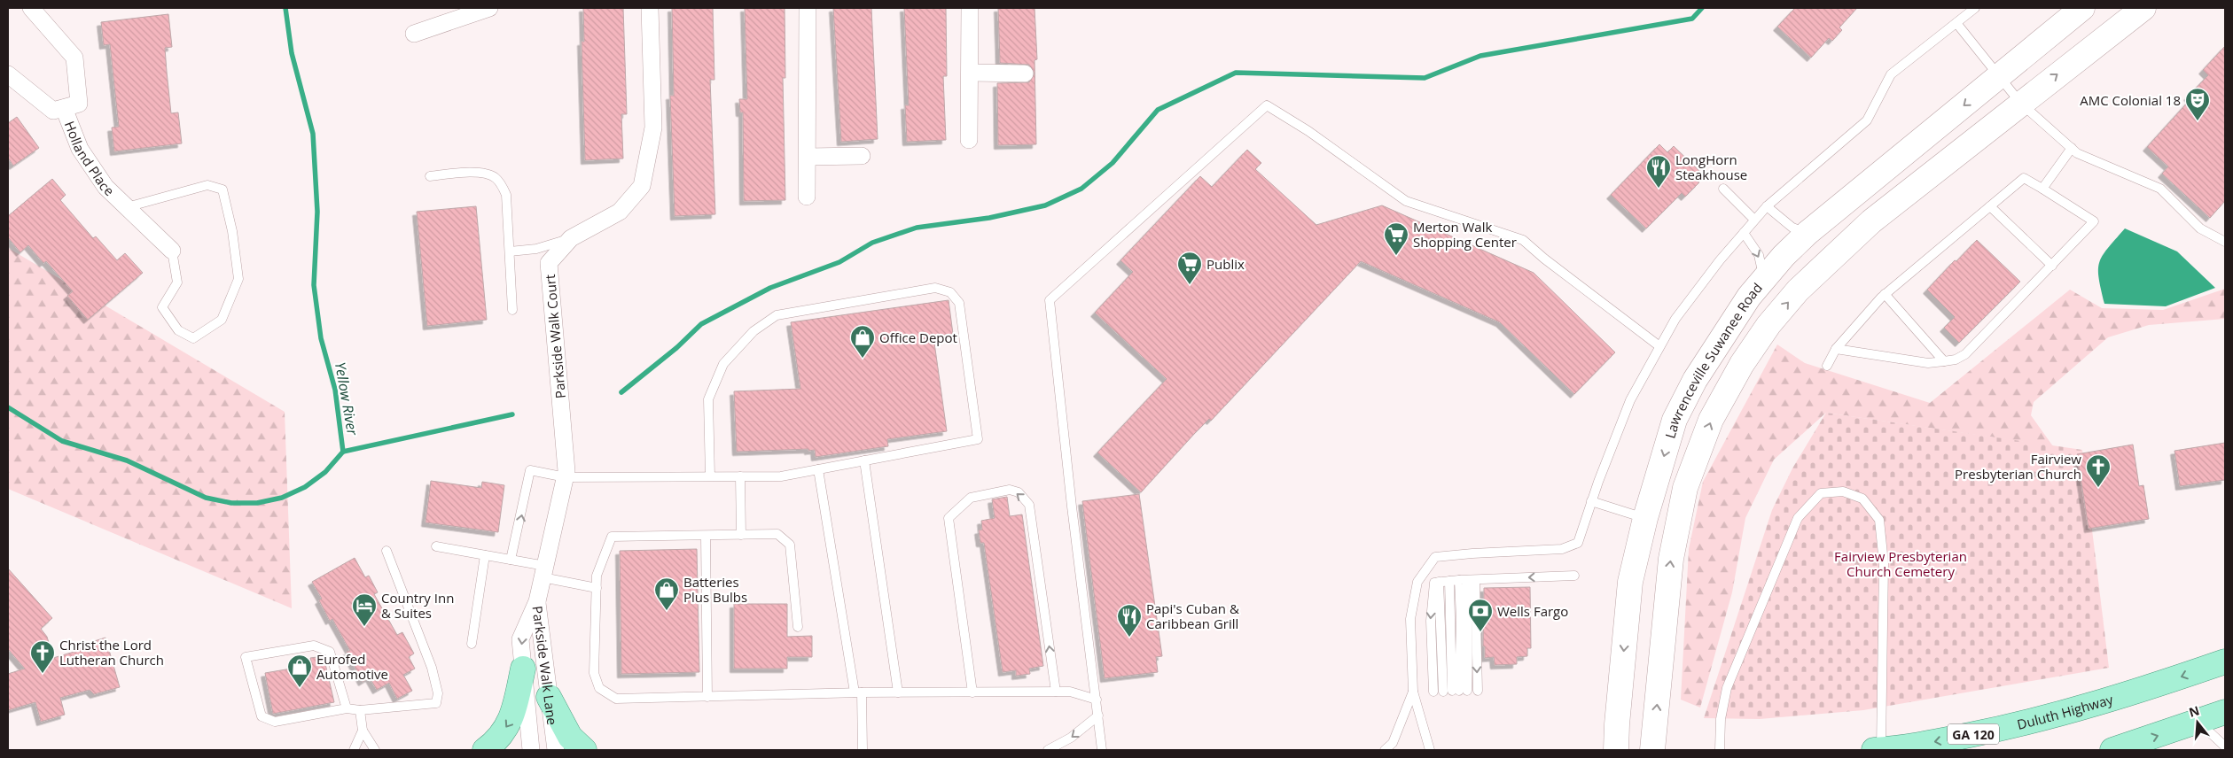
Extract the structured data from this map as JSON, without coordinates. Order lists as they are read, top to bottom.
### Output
{
  "streets": {
    "main road": ["Lawrenceville Suwanee Road", "Duluth Highway", "GA 120"],
    "street": ["Holland Place", "Parkside Walk Court", "Parkside Walk Lane"]
  },
  "crossings": [
    ["Parkside Walk Court", "Parkside Walk Lane"]
  ],
  "water": ["Yellow River"],
  "parks": ["Fairview Presbyterian Church Cemetery"],
  "places": {
    "theatre": ["AMC Colonial 18"],
    "restaurant": ["LongHorn Steakhouse", "Papi's Cuban & Caribbean Grill"],
    "supermarket": ["Merton Walk Shopping Center", "Publix"],
    "shop": ["Office Depot", "Batteries Plus Bulbs", "Eurofed Automotive"],
    "church": ["Fairview Presbyterian Church", "Christ the Lord Lutheran Church"],
    "hotel": ["Country Inn & Suites"],
    "bank": ["Wells Fargo"]
  },
  "north": "top"
}
